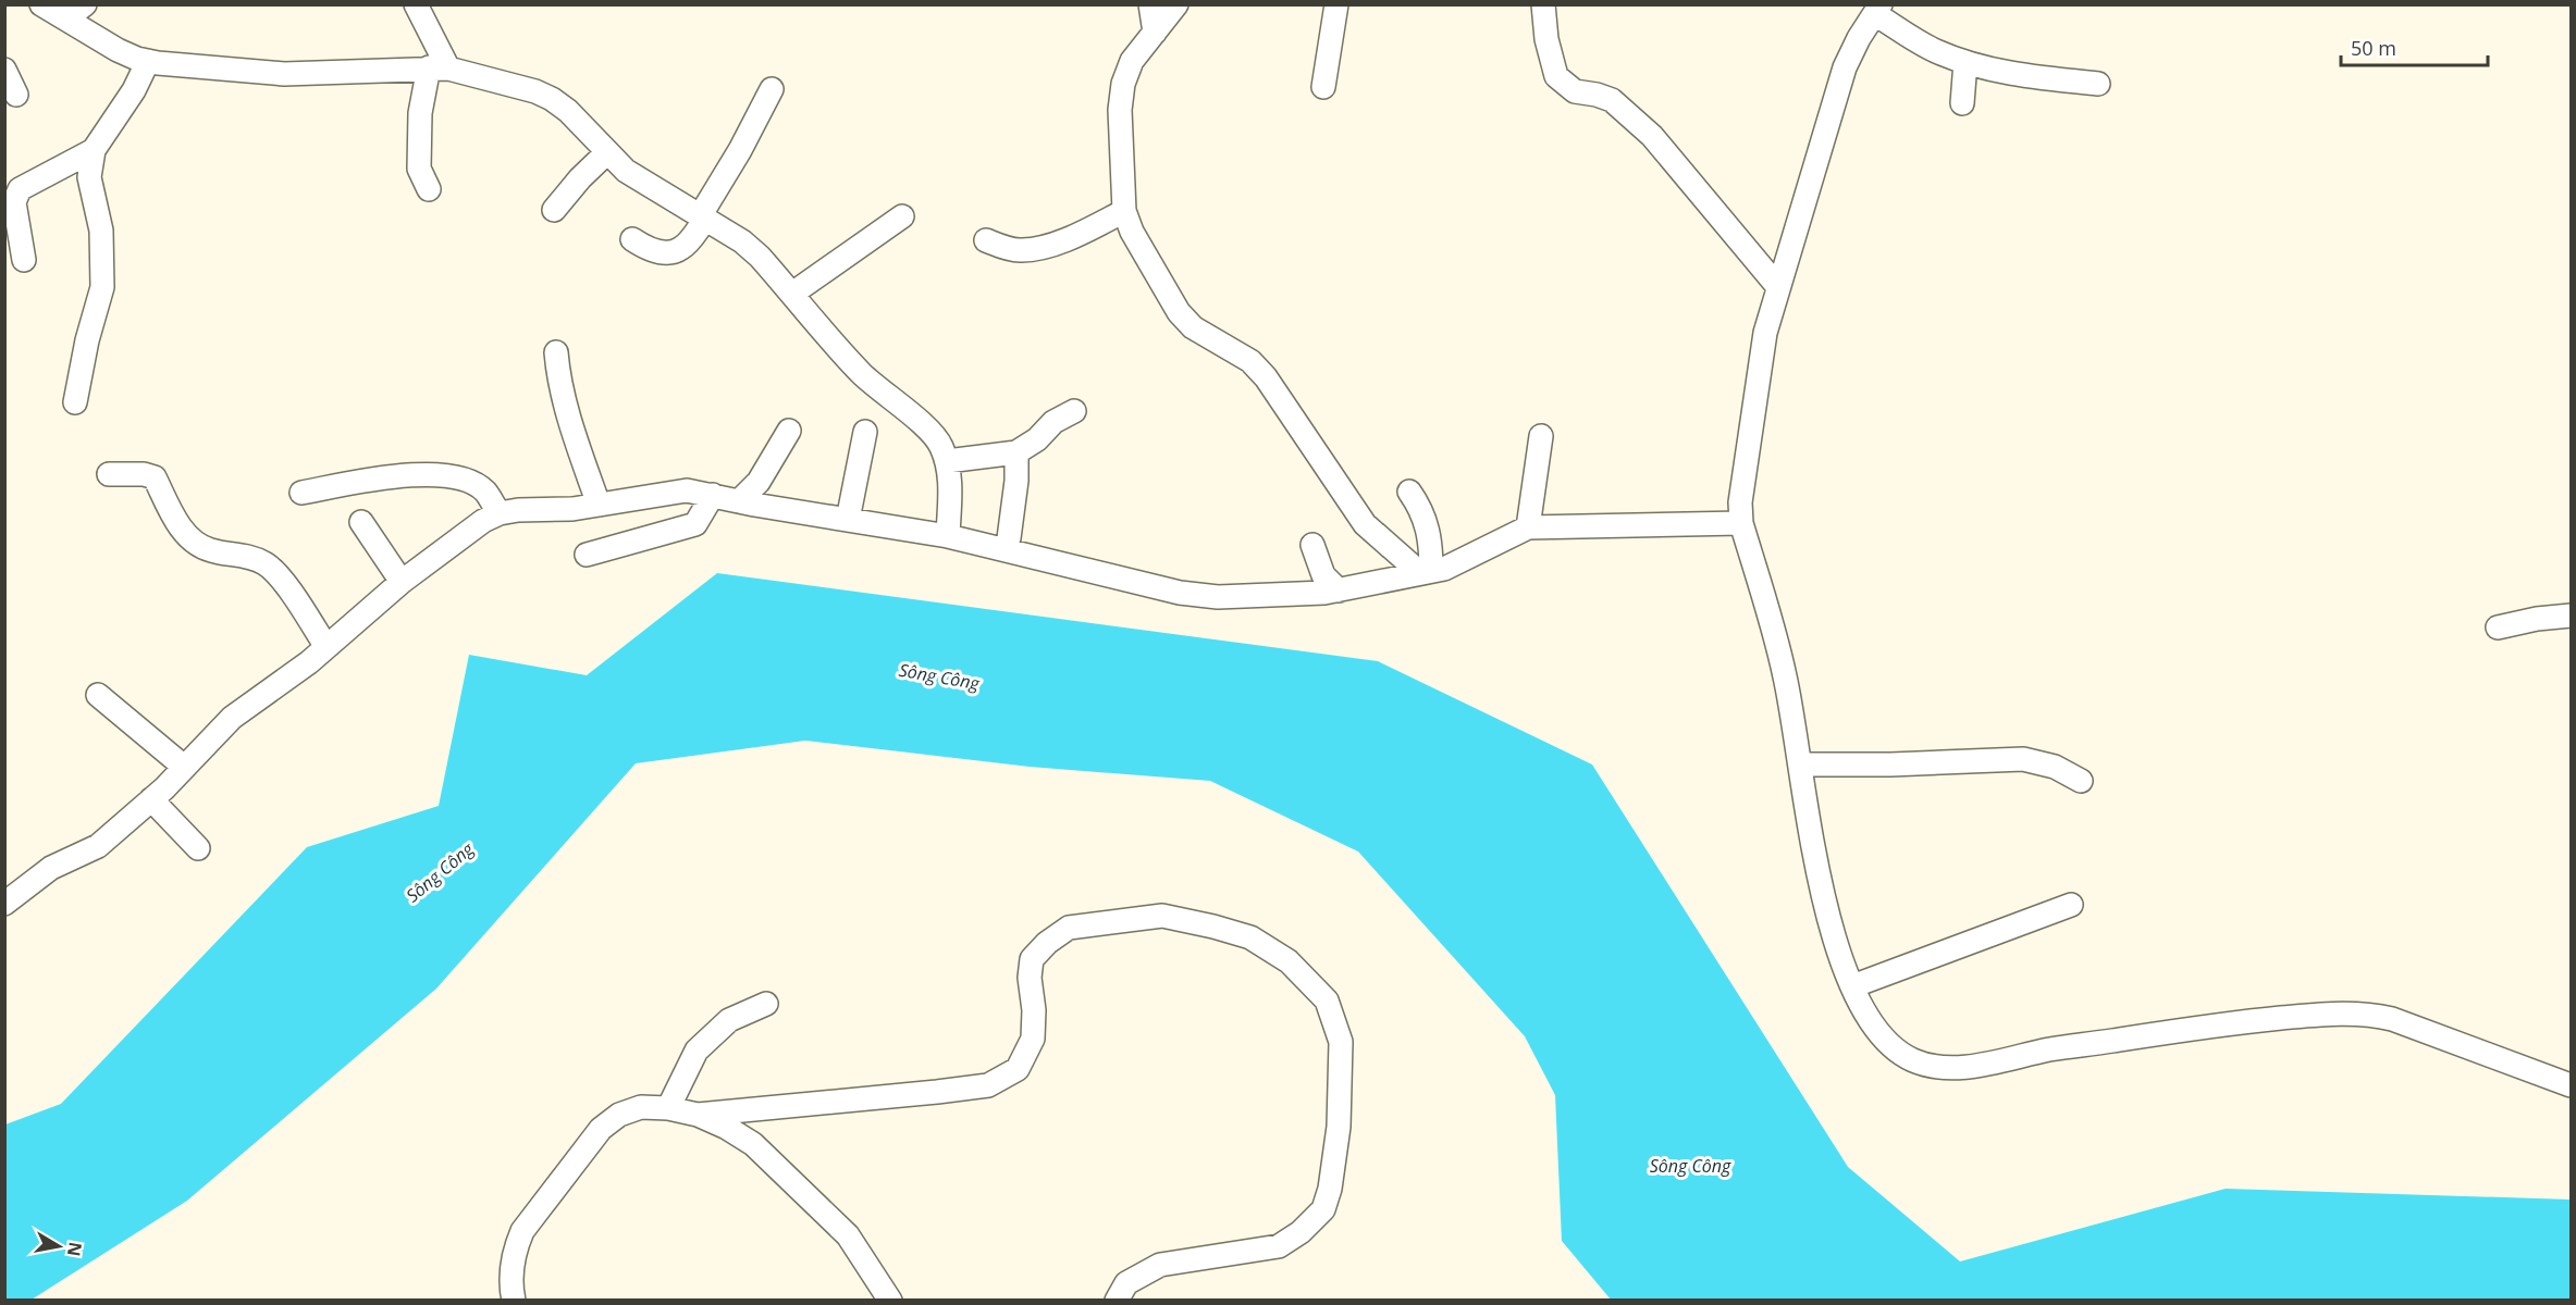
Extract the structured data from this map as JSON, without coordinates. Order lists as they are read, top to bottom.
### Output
{
  "water": ["Sông Công"],
  "scale_bar": "50 m",
  "north": "right"
}
